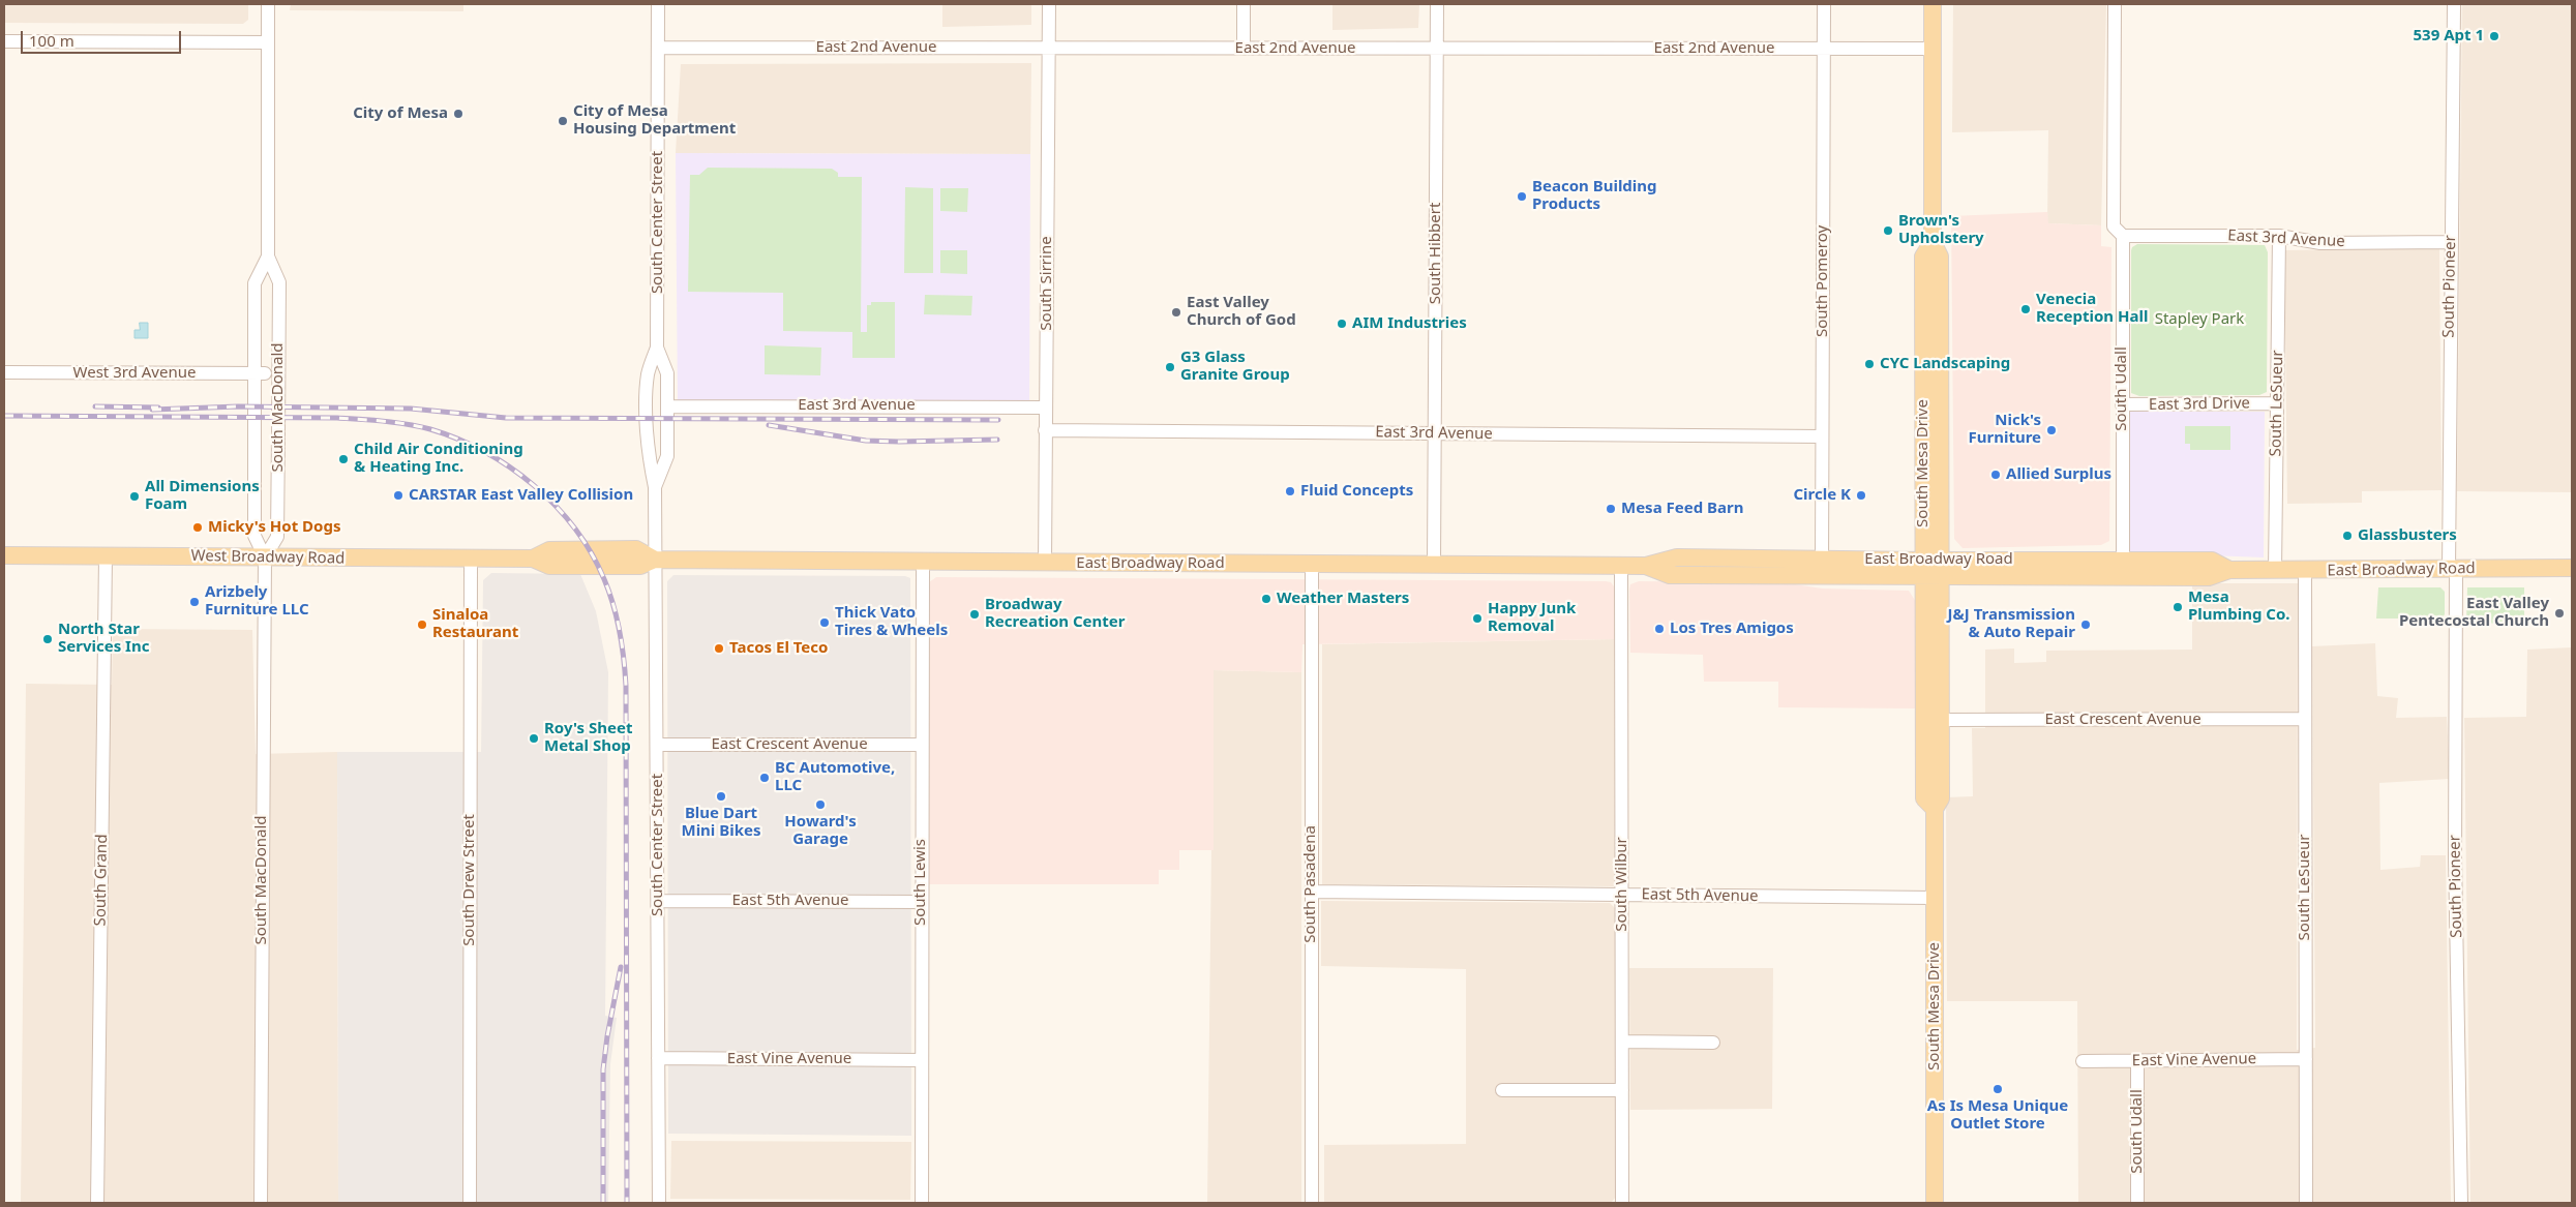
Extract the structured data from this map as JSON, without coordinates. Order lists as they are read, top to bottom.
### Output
{
  "streets": {
    "main road": ["South Mesa Drive", "West Broadway Road", "East Broadway Road"],
    "street": [
      "East 2nd Avenue",
      "South Center Street",
      "East 3rd Avenue",
      "South Hibbert",
      "South Pomeroy",
      "South Sirrine",
      "South Pioneer",
      "West 3rd Avenue",
      "South Udall",
      "South LeSueur",
      "East 3rd Drive",
      "South MacDonald",
      "East Crescent Avenue",
      "South Grand",
      "South Drew Street",
      "South Lewis",
      "South Pasadena",
      "South Wilbur",
      "East 5th Avenue",
      "East Vine Avenue"
    ]
  },
  "crossings": [
    ["East 2nd Avenue", "South Center Street"],
    ["East 2nd Avenue", "South Hibbert"],
    ["East 2nd Avenue", "South Pomeroy"],
    ["East 2nd Avenue", "South Sirrine"],
    ["East 2nd Avenue", "South Mesa Drive"],
    ["South Center Street", "East 3rd Avenue"],
    ["South Center Street", "West Broadway Road"],
    ["South Center Street", "East Broadway Road"],
    ["South Center Street", "East Crescent Avenue"],
    ["South Center Street", "East 5th Avenue"],
    ["South Center Street", "East Vine Avenue"],
    ["East 3rd Avenue", "South Hibbert"],
    ["East 3rd Avenue", "South Pomeroy"],
    ["East 3rd Avenue", "South Sirrine"],
    ["East 3rd Avenue", "South Pioneer"],
    ["East 3rd Avenue", "South Udall"],
    ["East 3rd Avenue", "South LeSueur"],
    ["South Hibbert", "East Broadway Road"],
    ["South Pomeroy", "East Broadway Road"],
    ["South Sirrine", "East Broadway Road"],
    ["South Pioneer", "East Broadway Road"],
    ["West 3rd Avenue", "South MacDonald"],
    ["South Udall", "East 3rd Drive"],
    ["South Udall", "East Broadway Road"],
    ["South Udall", "East Vine Avenue"],
    ["South LeSueur", "East 3rd Drive"],
    ["South LeSueur", "East Broadway Road"],
    ["South LeSueur", "East Crescent Avenue"],
    ["South LeSueur", "East Vine Avenue"],
    ["South MacDonald", "West Broadway Road"],
    ["South Mesa Drive", "East Broadway Road"],
    ["South Mesa Drive", "East Crescent Avenue"],
    ["South Mesa Drive", "East 5th Avenue"],
    ["West Broadway Road", "East Broadway Road"],
    ["West Broadway Road", "South Grand"],
    ["West Broadway Road", "South Drew Street"],
    ["East Broadway Road", "South Lewis"],
    ["East Broadway Road", "South Pasadena"],
    ["East Broadway Road", "South Wilbur"],
    ["East Crescent Avenue", "South Lewis"],
    ["South Lewis", "East 5th Avenue"],
    ["South Lewis", "East Vine Avenue"],
    ["South Pasadena", "East 5th Avenue"],
    ["South Wilbur", "East 5th Avenue"]
  ],
  "parks": ["Stapley Park"],
  "places": [
    "539 Apt 1",
    "City of Mesa",
    "City of Mesa Housing Department",
    "Beacon Building Products",
    "Brown's Upholstery",
    "Venecia Reception Hall",
    "East Valley Church of God",
    "AIM Industries",
    "CYC Landscaping",
    "G3 Glass Granite Group",
    "Nick's Furniture",
    "Child Air Conditioning & Heating Inc.",
    "Allied Surplus",
    "Fluid Concepts",
    "CARSTAR East Valley Collision",
    "Circle K",
    "All Dimensions Foam",
    "Mesa Feed Barn",
    "Micky's Hot Dogs",
    "Glassbusters",
    "Weather Masters",
    "Arizbely Furniture LLC",
    "Mesa Plumbing Co.",
    "East Valley Pentecostal Church",
    "Broadway Recreation Center",
    "Happy Junk Removal",
    "Thick Vato Tires & Wheels",
    "Sinaloa Restaurant",
    "J&J Transmission & Auto Repair",
    "Los Tres Amigos",
    "North Star Services Inc",
    "Tacos El Teco",
    "Roy's Sheet Metal Shop",
    "BC Automotive, LLC",
    "Blue Dart Mini Bikes",
    "Howard's Garage",
    "As Is Mesa Unique Outlet Store"
  ],
  "scale_bar": "100 m"
}
